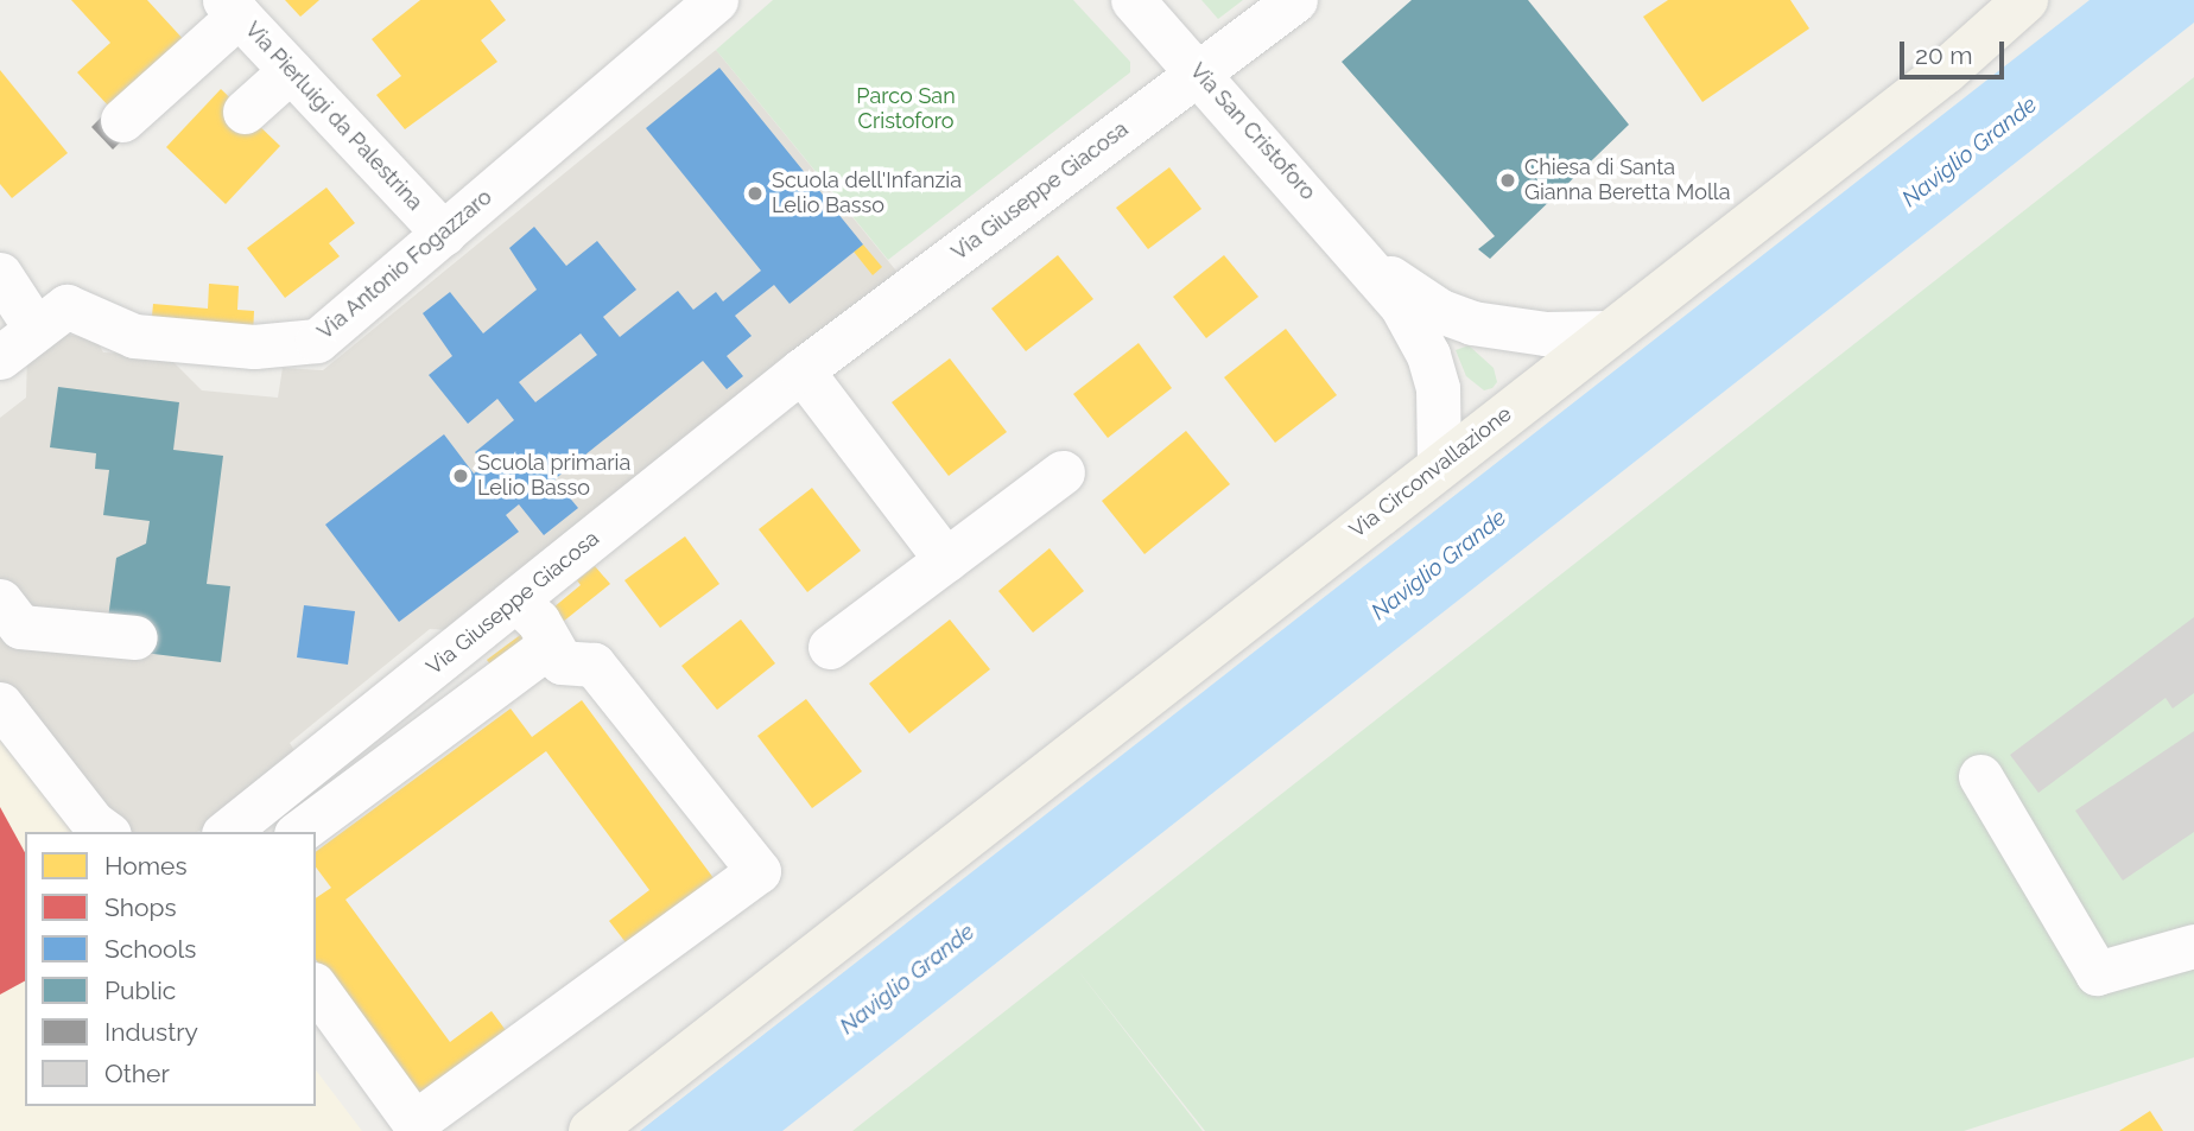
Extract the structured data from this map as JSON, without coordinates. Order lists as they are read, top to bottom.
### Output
{
  "streets": {
    "main road": ["Via Circonvallazione"],
    "street": [
      "Via Pierluigi da Palestrina",
      "Via San Cristoforo",
      "Via Giuseppe Giacosa",
      "Via Antonio Fogazzaro"
    ]
  },
  "crossings": [
    ["Via Pierluigi da Palestrina", "Via Antonio Fogazzaro"],
    ["Via San Cristoforo", "Via Giuseppe Giacosa"]
  ],
  "water": ["Naviglio Grande"],
  "parks": ["Parco San Cristoforo"],
  "places": ["Chiesa di Santa Gianna Beretta Molla", "Scuola dell'Infanzia Lelio Basso", "Scuola primaria Lelio Basso"],
  "legend": [
    "Homes",
    "Shops",
    "Schools",
    "Public",
    "Industry",
    "Other"
  ],
  "scale_bar": "20 m"
}
